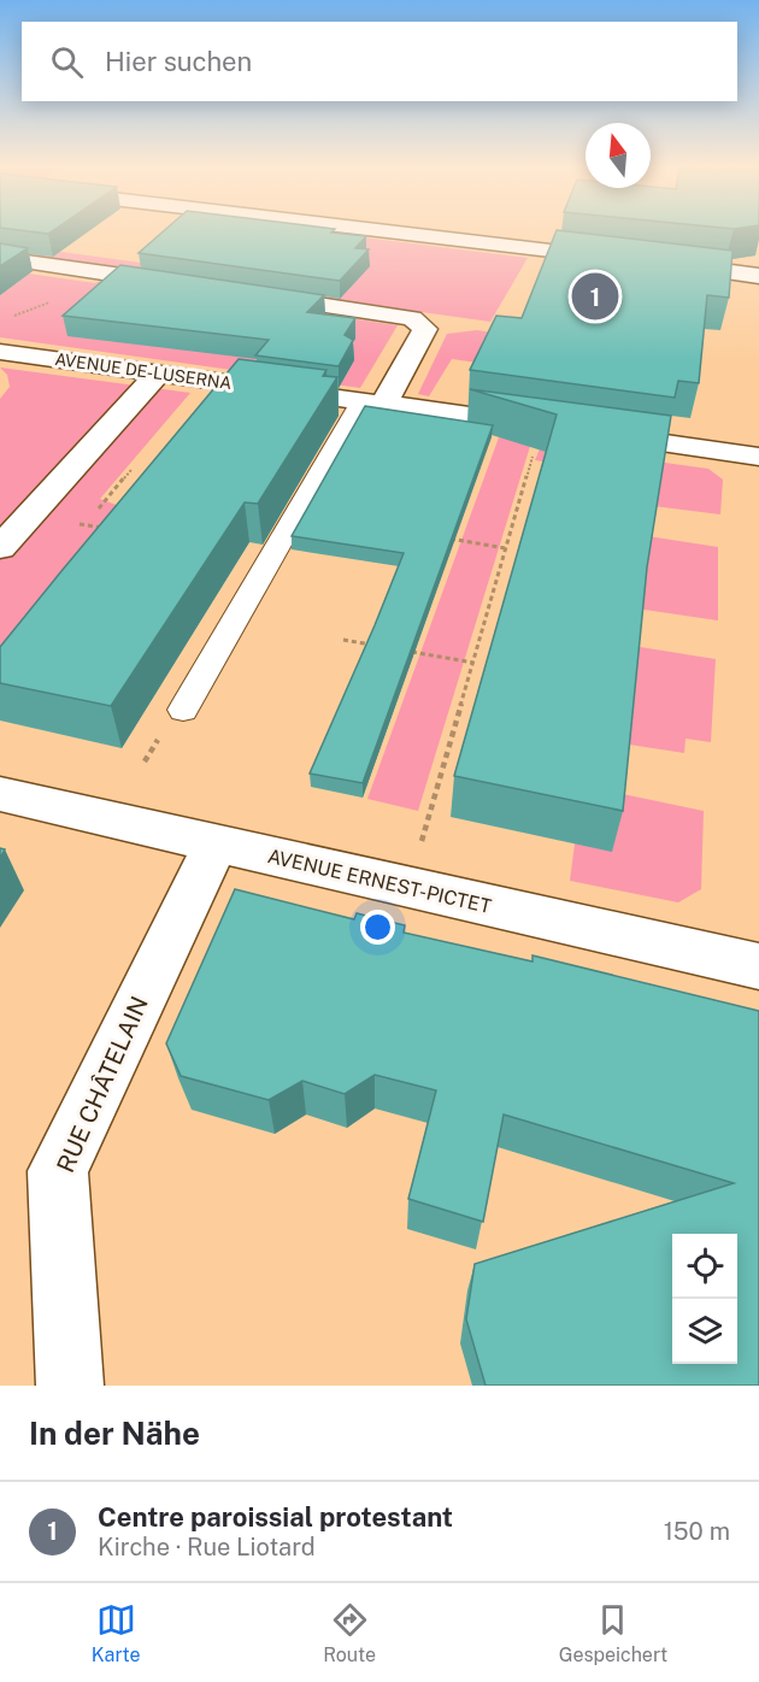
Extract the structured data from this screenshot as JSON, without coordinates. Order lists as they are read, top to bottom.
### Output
{
  "streets": {
    "street": ["AVENUE DE-LUSERNA", "AVENUE ERNEST-PICTET", "RUE CHÂTELAIN"]
  },
  "crossings": [
    ["AVENUE ERNEST-PICTET", "RUE CHÂTELAIN"]
  ],
  "north": "top",
  "page": {
    "search": "Hier suchen",
    "pins": "1",
    "heading": "In der Nähe",
    "list": [
      {
        "mark": "1",
        "name": "Centre paroissial protestant",
        "note": "Kirche · Rue Liotard",
        "value": "150 m"
      }
    ],
    "nav": ["Karte", "Route", "Gespeichert"]
  }
}
